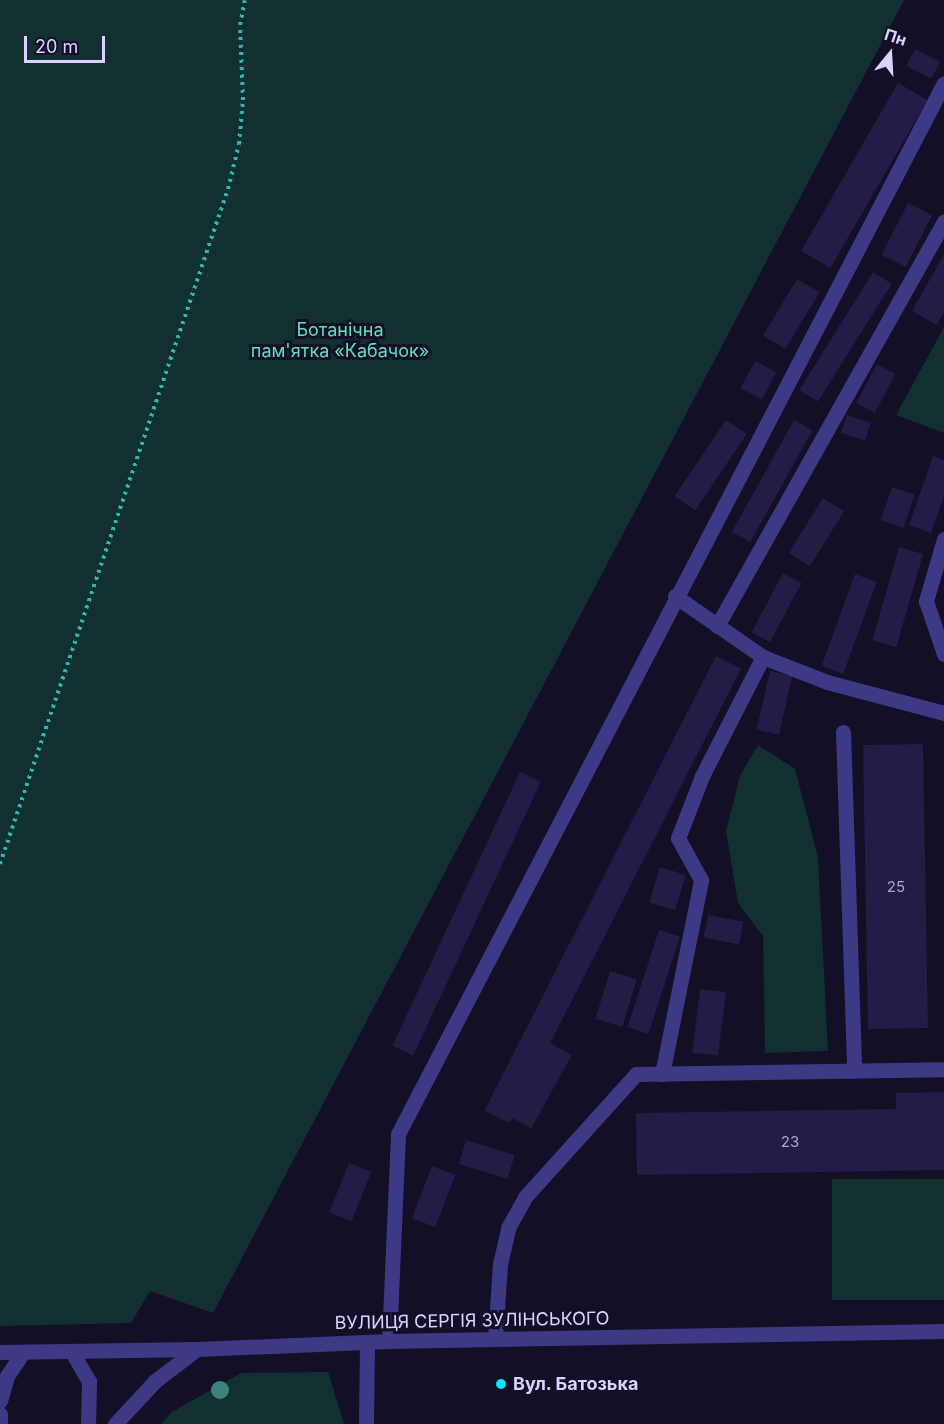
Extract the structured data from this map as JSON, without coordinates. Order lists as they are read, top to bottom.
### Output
{
  "streets": {
    "street": ["ВУЛИЦЯ СЕРГІЯ ЗУЛІНСЬКОГО"]
  },
  "parks": ["Ботанічна пам'ятка «Кабачок»"],
  "places": ["Вул. Батозька"],
  "house_numbers": ["25", "23"],
  "scale_bar": "20 m",
  "north": "top"
}
